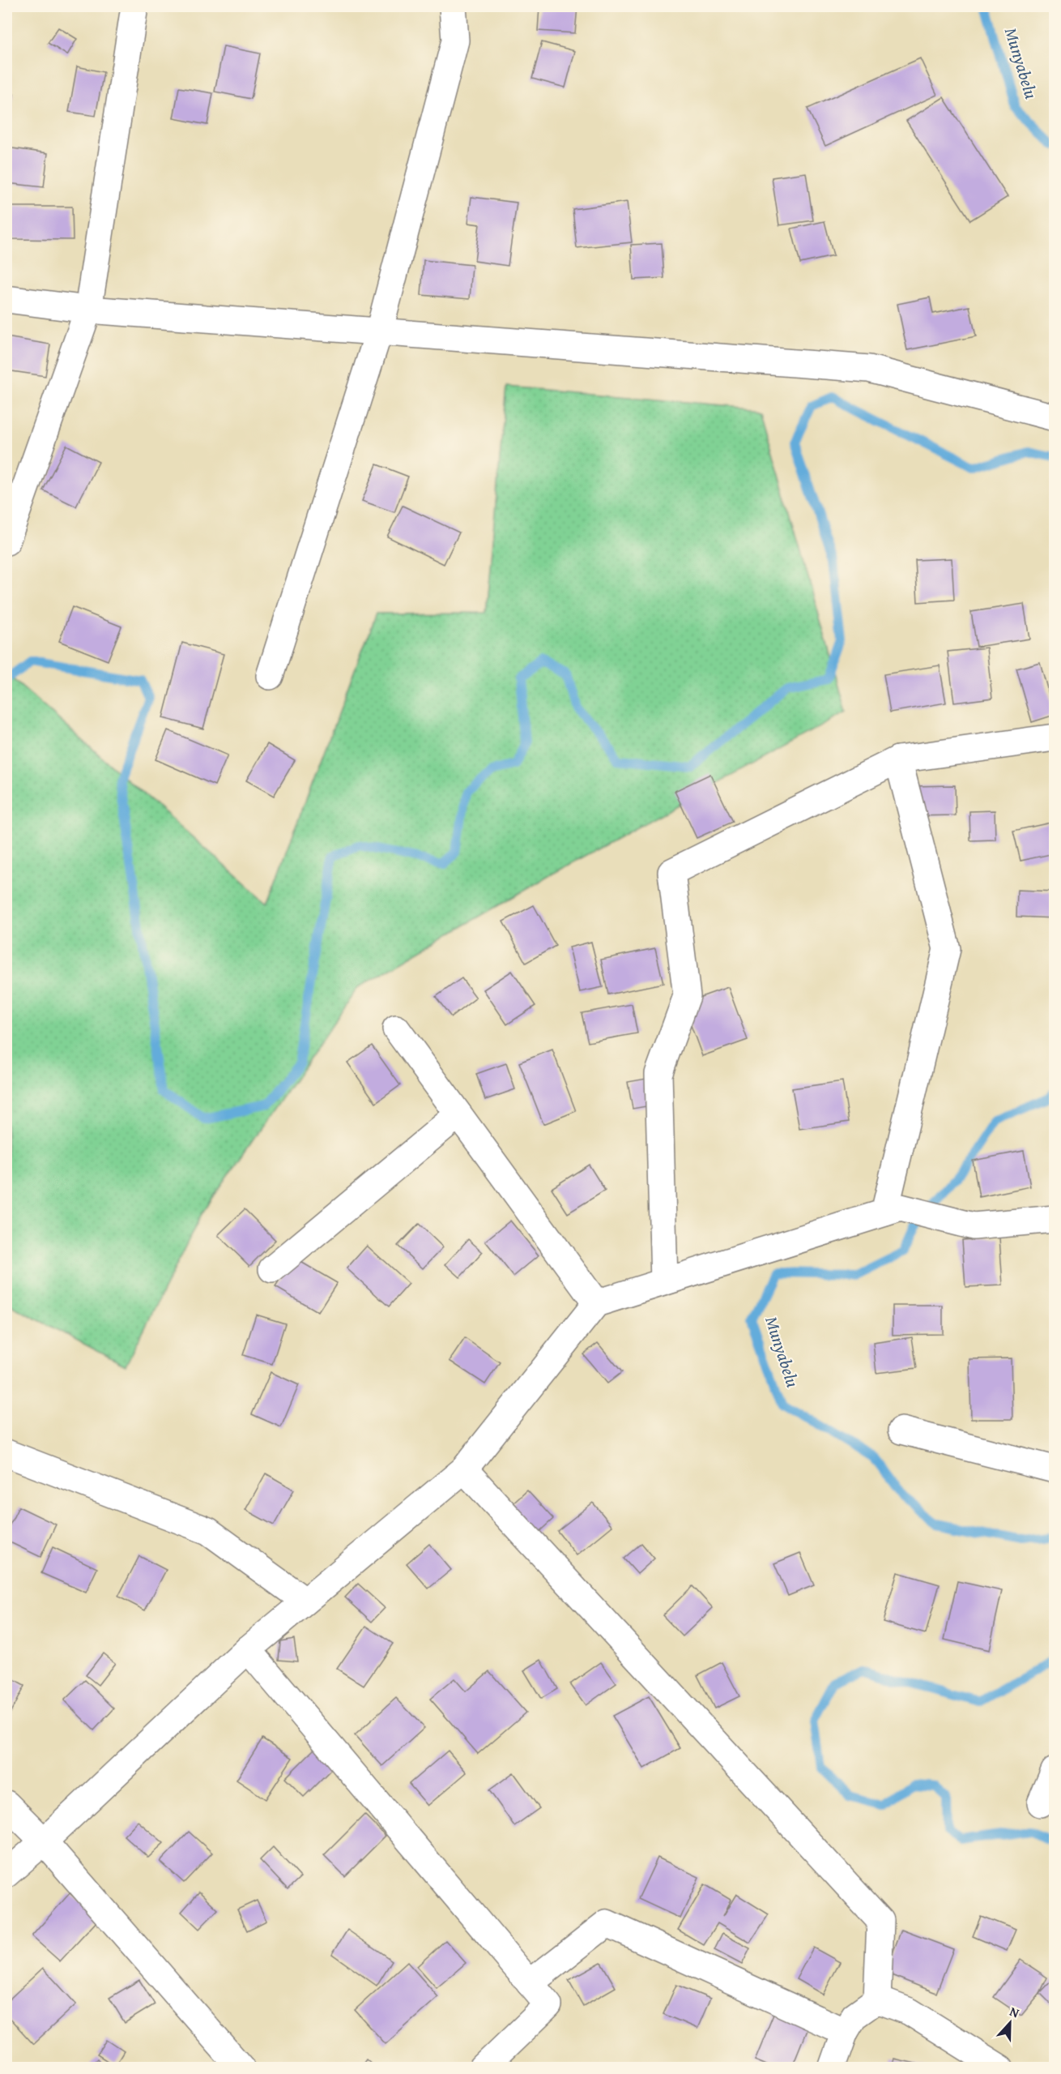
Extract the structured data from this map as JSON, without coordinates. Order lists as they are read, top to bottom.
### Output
{
  "water": ["Munyabelu"],
  "north": "top"
}
